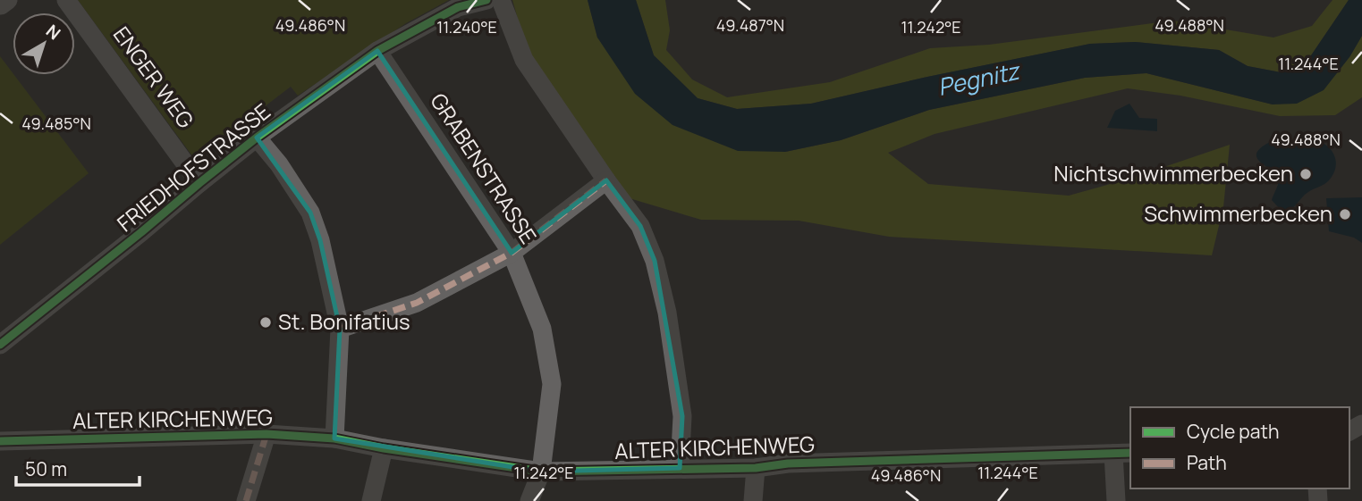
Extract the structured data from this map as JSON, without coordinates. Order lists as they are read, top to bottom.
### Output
{
  "streets": {
    "street": [
      "ENGER WEG",
      "FRIEDHOFSTRASSE",
      "GRABENSTRASSE",
      "ALTER KIRCHENWEG"
    ]
  },
  "crossings": [
    ["ENGER WEG", "FRIEDHOFSTRASSE"],
    ["FRIEDHOFSTRASSE", "GRABENSTRASSE"],
    ["GRABENSTRASSE", "ALTER KIRCHENWEG"]
  ],
  "water": ["Pegnitz"],
  "places": ["Nichtschwimmerbecken", "Schwimmerbecken", "St. Bonifatius"],
  "legend": ["Cycle path", "Path"],
  "scale_bar": "50 m",
  "north": "top right",
  "coordinates": [
    "49.486°N",
    "49.487°N",
    "49.488°N",
    "11.240°E",
    "11.242°E",
    "11.244°E",
    "49.485°N"
  ]
}
